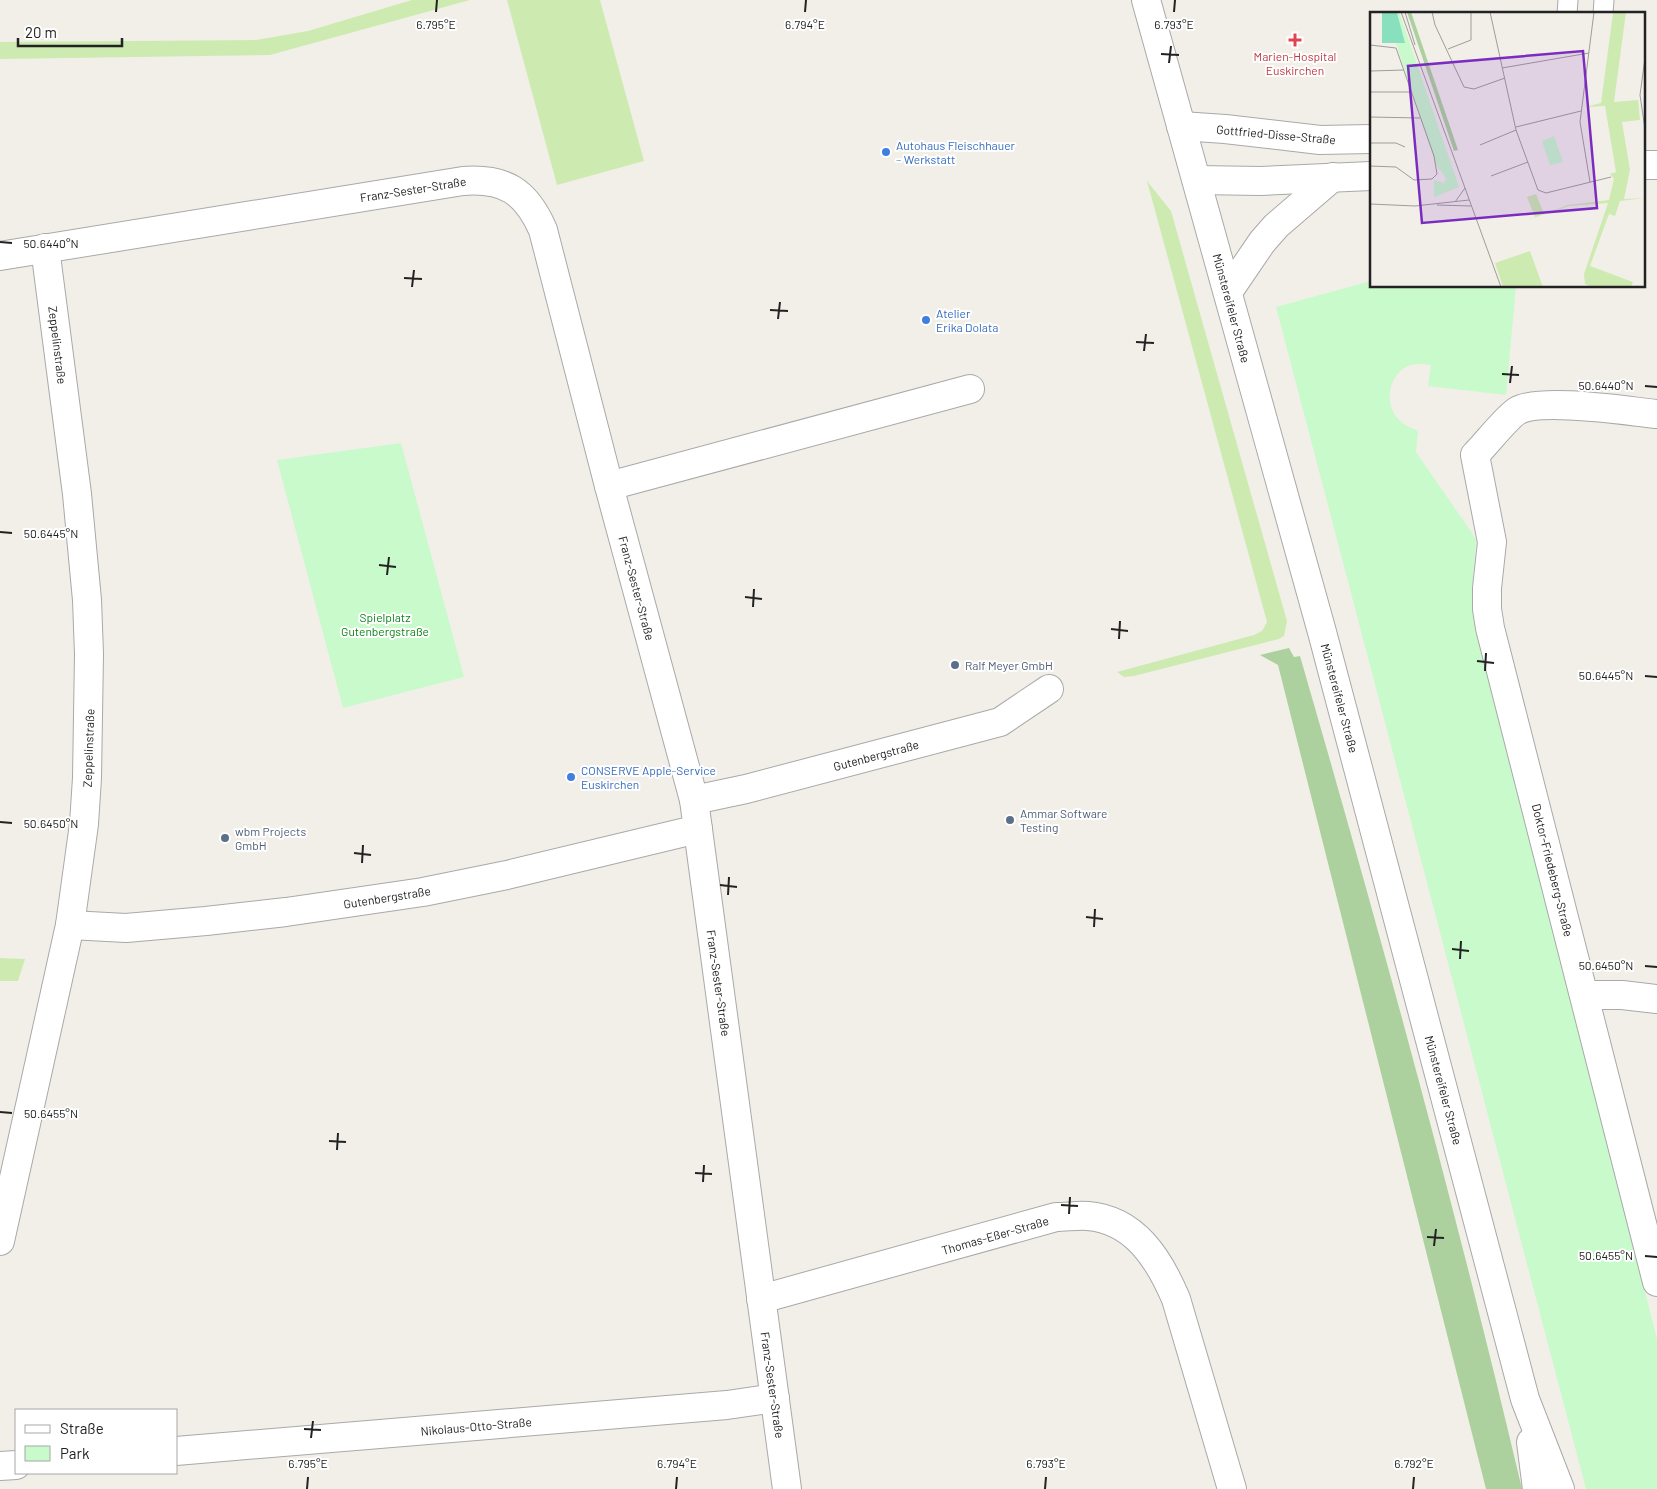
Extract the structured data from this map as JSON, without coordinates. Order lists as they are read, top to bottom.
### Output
{
  "streets": {
    "street": [
      "Gottfried-Disse-Straße",
      "Franz-Sester-Straße",
      "Münstereifeler Straße",
      "Zeppelinstraße",
      "Gutenbergstraße",
      "Doktor-Friedeberg-Straße",
      "Thomas-Eßer-Straße",
      "Nikolaus-Otto-Straße"
    ]
  },
  "crossings": [
    ["Gottfried-Disse-Straße", "Münstereifeler Straße"],
    ["Franz-Sester-Straße", "Zeppelinstraße"],
    ["Franz-Sester-Straße", "Gutenbergstraße"],
    ["Franz-Sester-Straße", "Thomas-Eßer-Straße"],
    ["Franz-Sester-Straße", "Nikolaus-Otto-Straße"],
    ["Zeppelinstraße", "Gutenbergstraße"]
  ],
  "parks": ["Spielplatz Gutenbergstraße"],
  "places": {
    "health": ["Marien-Hospital Euskirchen"],
    "other": [
      "Autohaus Fleischhauer – Werkstatt",
      "Atelier Erika Dolata",
      "Ralf Meyer GmbH",
      "CONSERVE Apple-Service Euskirchen",
      "Ammar Software Testing",
      "wbm Projects GmbH"
    ]
  },
  "legend": ["Straße", "Park"],
  "scale_bar": "20 m",
  "coordinates": [
    "6.795°E",
    "6.794°E",
    "6.793°E",
    "50.6440°N",
    "50.6445°N",
    "50.6450°N",
    "50.6455°N",
    "6.792°E"
  ]
}
